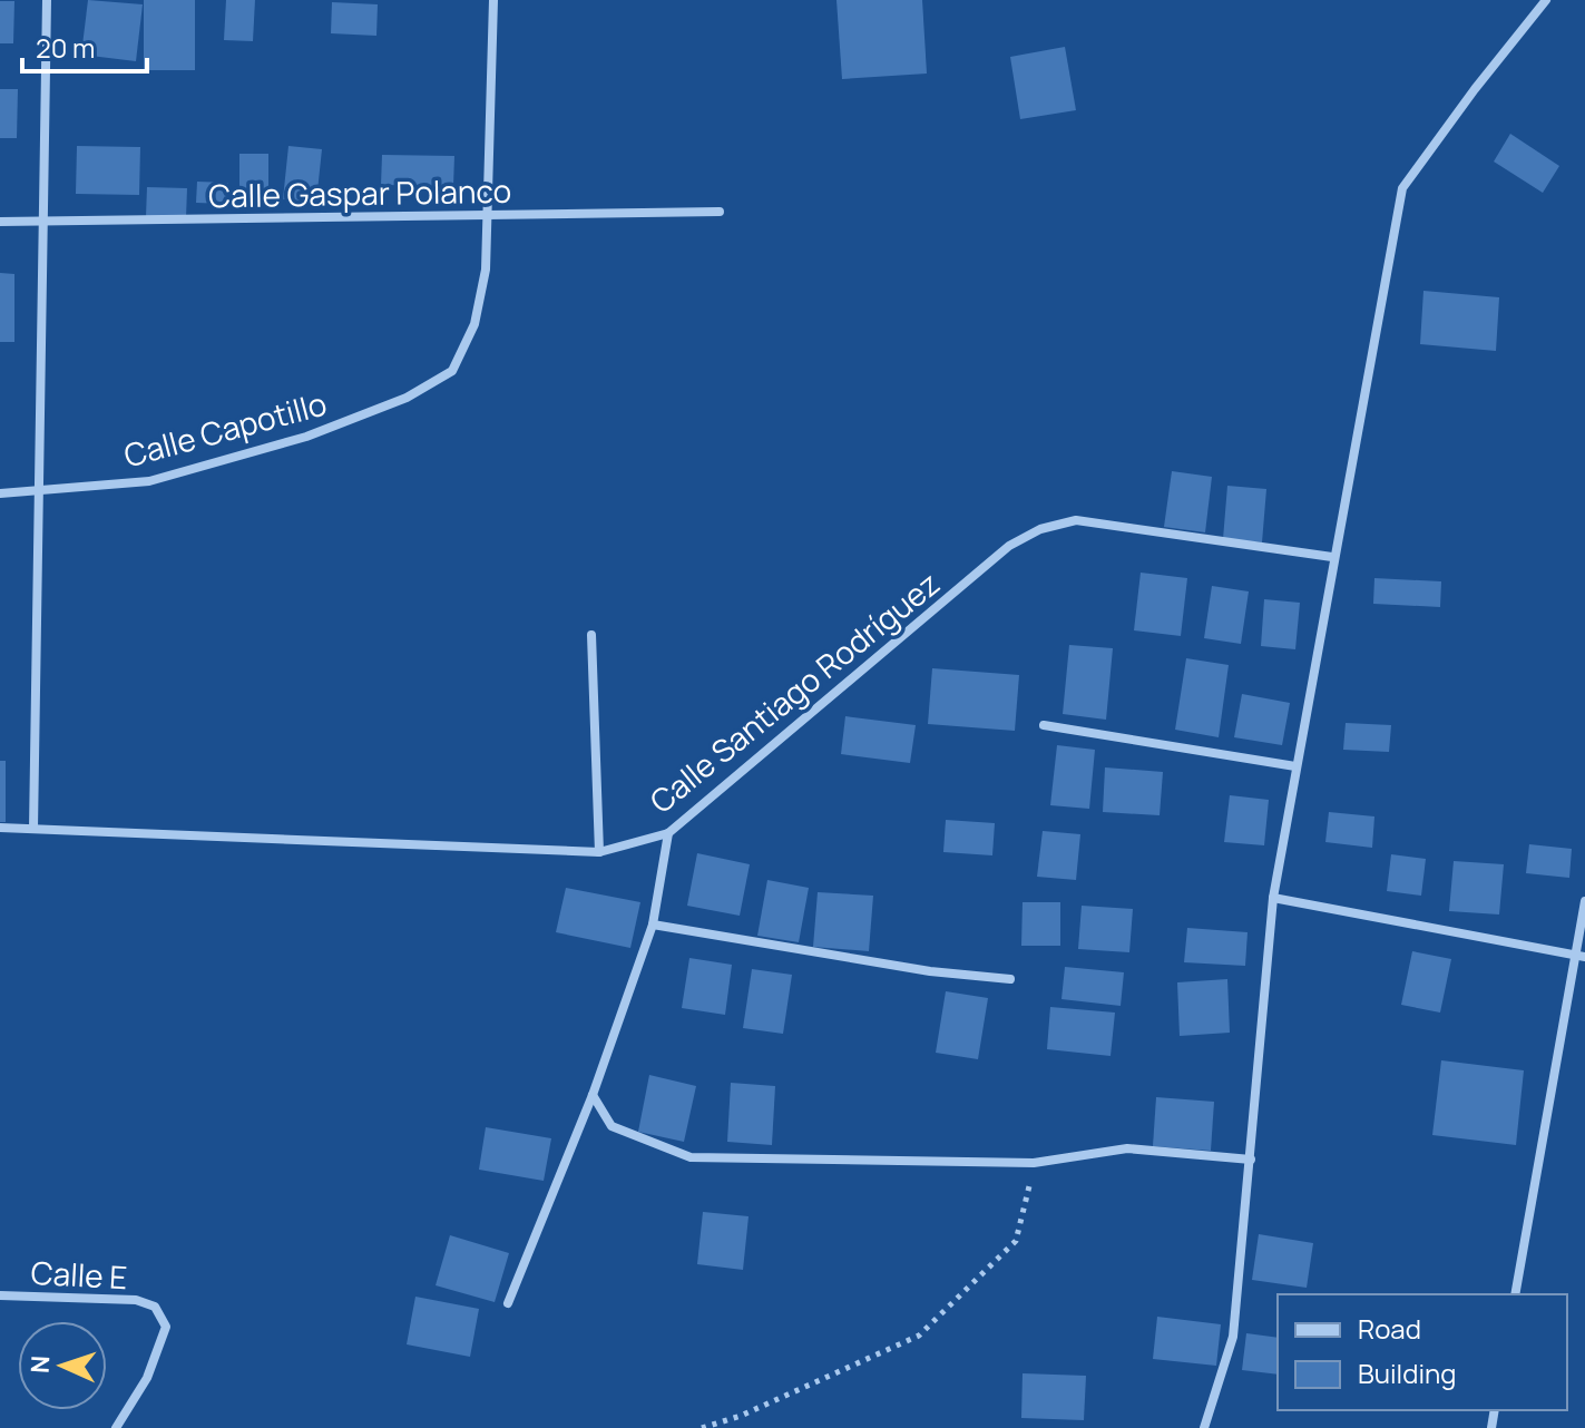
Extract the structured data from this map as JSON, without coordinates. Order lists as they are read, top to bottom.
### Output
{
  "streets": {
    "street": [
      "Calle Gaspar Polanco",
      "Calle Capotillo",
      "Calle Santiago Rodríguez",
      "Calle E"
    ]
  },
  "crossings": [
    ["Calle Gaspar Polanco", "Calle Capotillo"]
  ],
  "legend": ["Road", "Building"],
  "scale_bar": "20 m",
  "north": "left"
}
